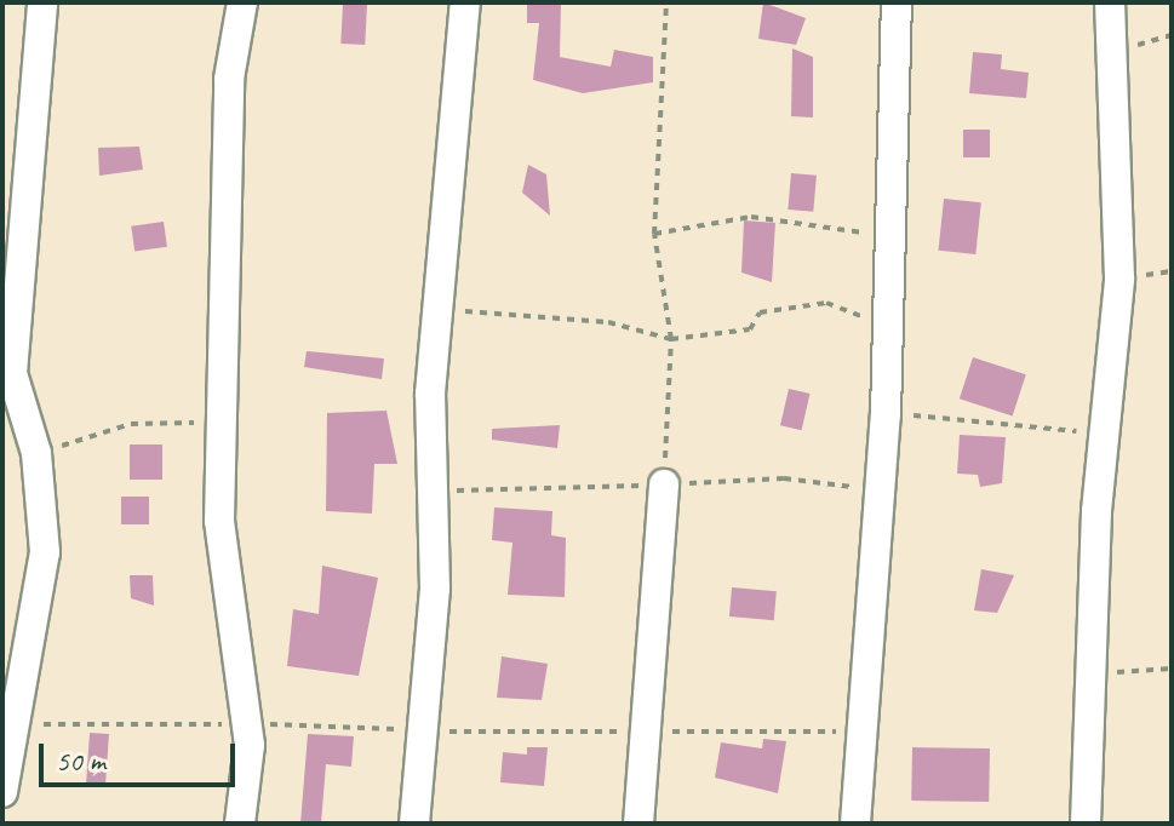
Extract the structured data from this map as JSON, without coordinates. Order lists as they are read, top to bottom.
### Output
{
  "scale_bar": "50 m"
}
